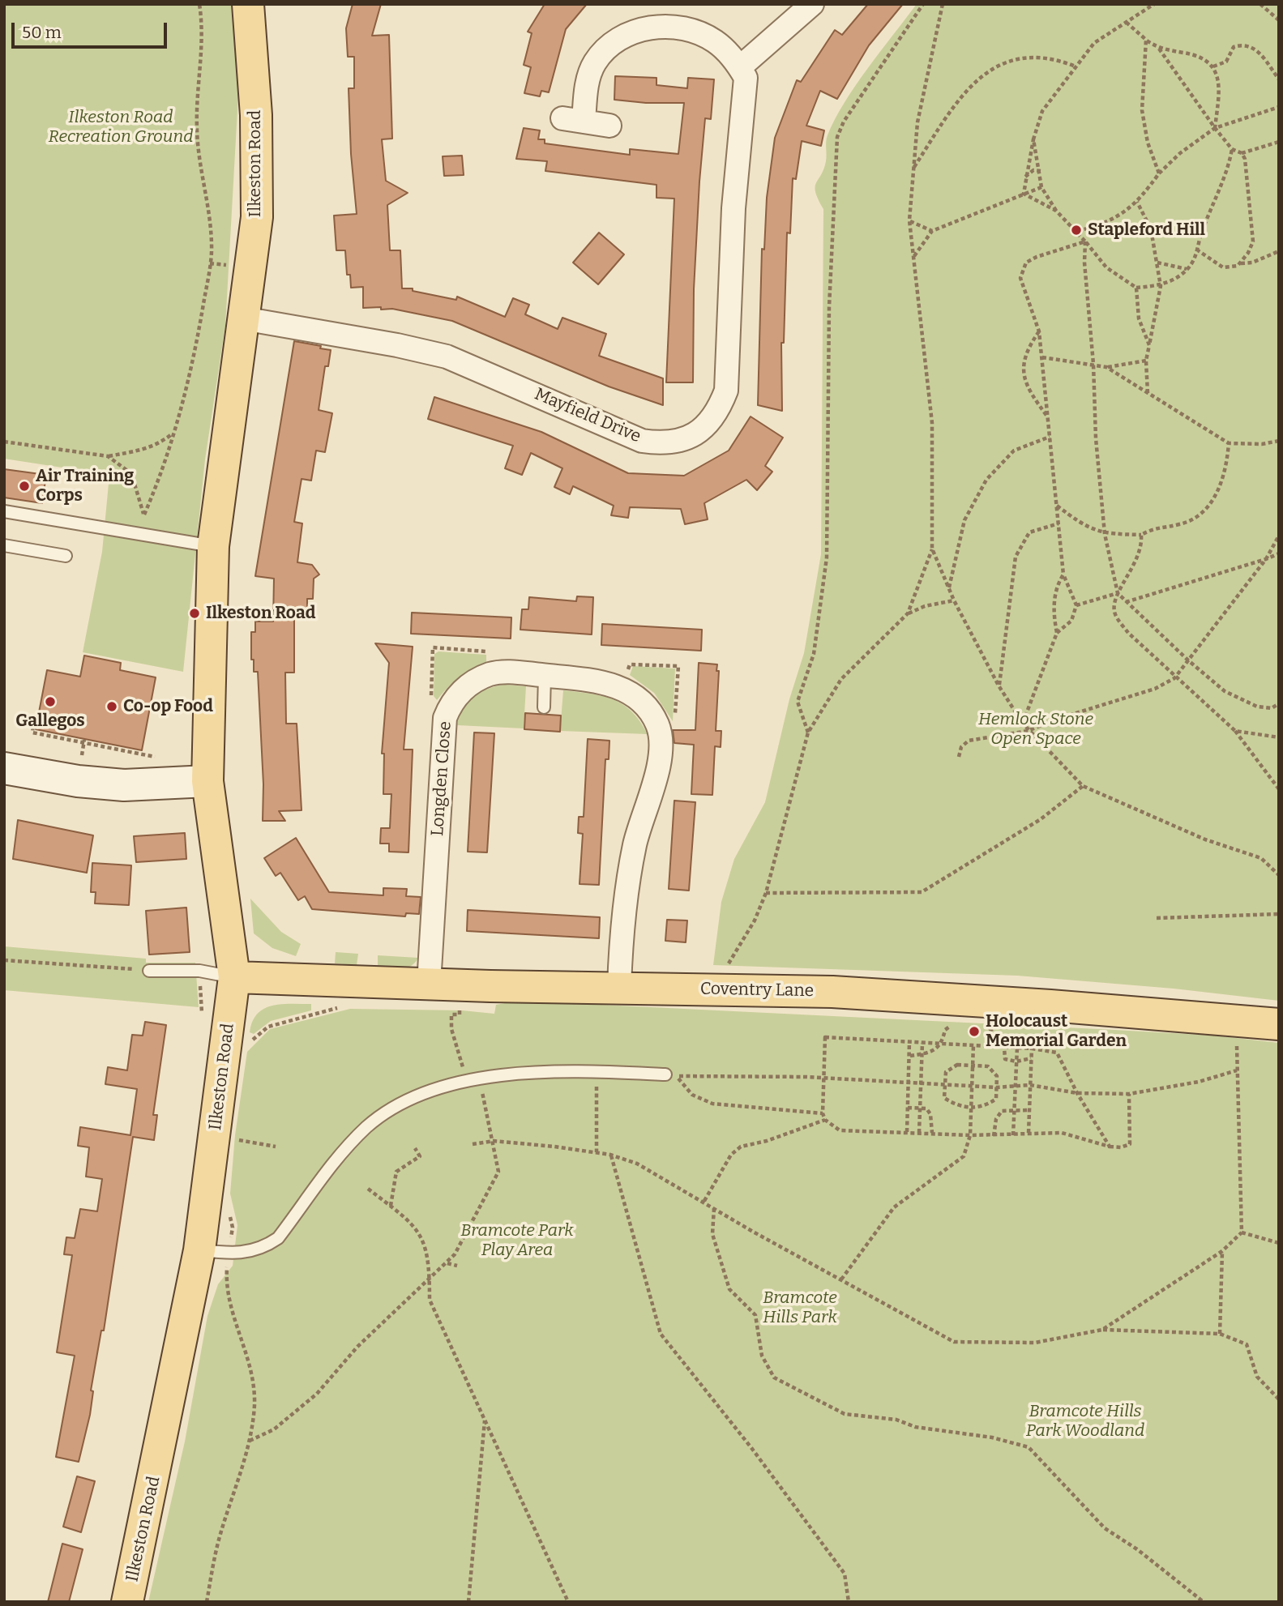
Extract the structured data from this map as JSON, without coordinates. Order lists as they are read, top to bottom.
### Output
{
  "streets": {
    "main road": ["Ilkeston Road", "Coventry Lane"],
    "street": ["Mayfield Drive", "Longden Close"]
  },
  "crossings": [
    ["Ilkeston Road", "Mayfield Drive"],
    ["Ilkeston Road", "Coventry Lane"],
    ["Longden Close", "Coventry Lane"]
  ],
  "parks": [
    "Ilkeston Road Recreation Ground",
    "Hemlock Stone Open Space",
    "Bramcote Park Play Area",
    "Bramcote Hills Park",
    "Bramcote Hills Park Woodland"
  ],
  "places": [
    "Stapleford Hill",
    "Air Training Corps",
    "Ilkeston Road",
    "Gallegos",
    "Co-op Food",
    "Holocaust Memorial Garden"
  ],
  "scale_bar": "50 m"
}
